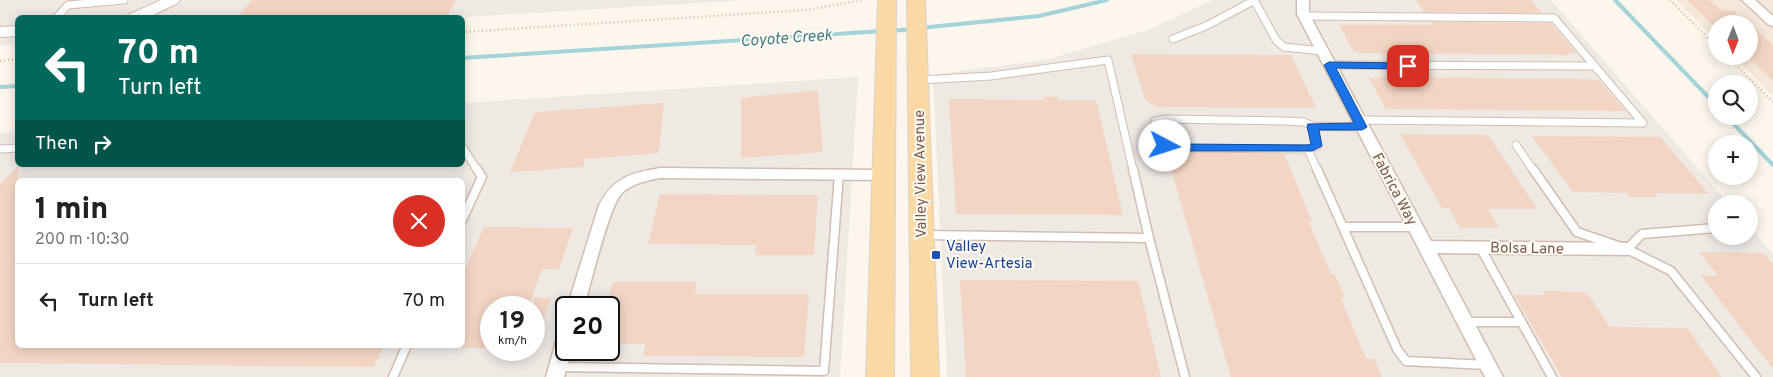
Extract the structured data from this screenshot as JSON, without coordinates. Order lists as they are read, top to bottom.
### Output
{
  "streets": {
    "main road": ["Valley View Avenue"],
    "street": ["Fabrica Way", "Bolsa Lane"]
  },
  "crossings": [
    ["Fabrica Way", "Bolsa Lane"]
  ],
  "water": ["Coyote Creek"],
  "places": {
    "transit": ["Valley View-Artesia"]
  },
  "north": "bottom",
  "page": {
    "map_buttons": ["+", "−"],
    "turn": ["70 m", "Turn left"],
    "then": "Then",
    "heading": ["1 min", "200 m · 10:30"],
    "list": [
      {
        "name": "Turn left",
        "value": "70 m"
      }
    ],
    "speed": "19 km/h",
    "limit": "20"
  }
}
